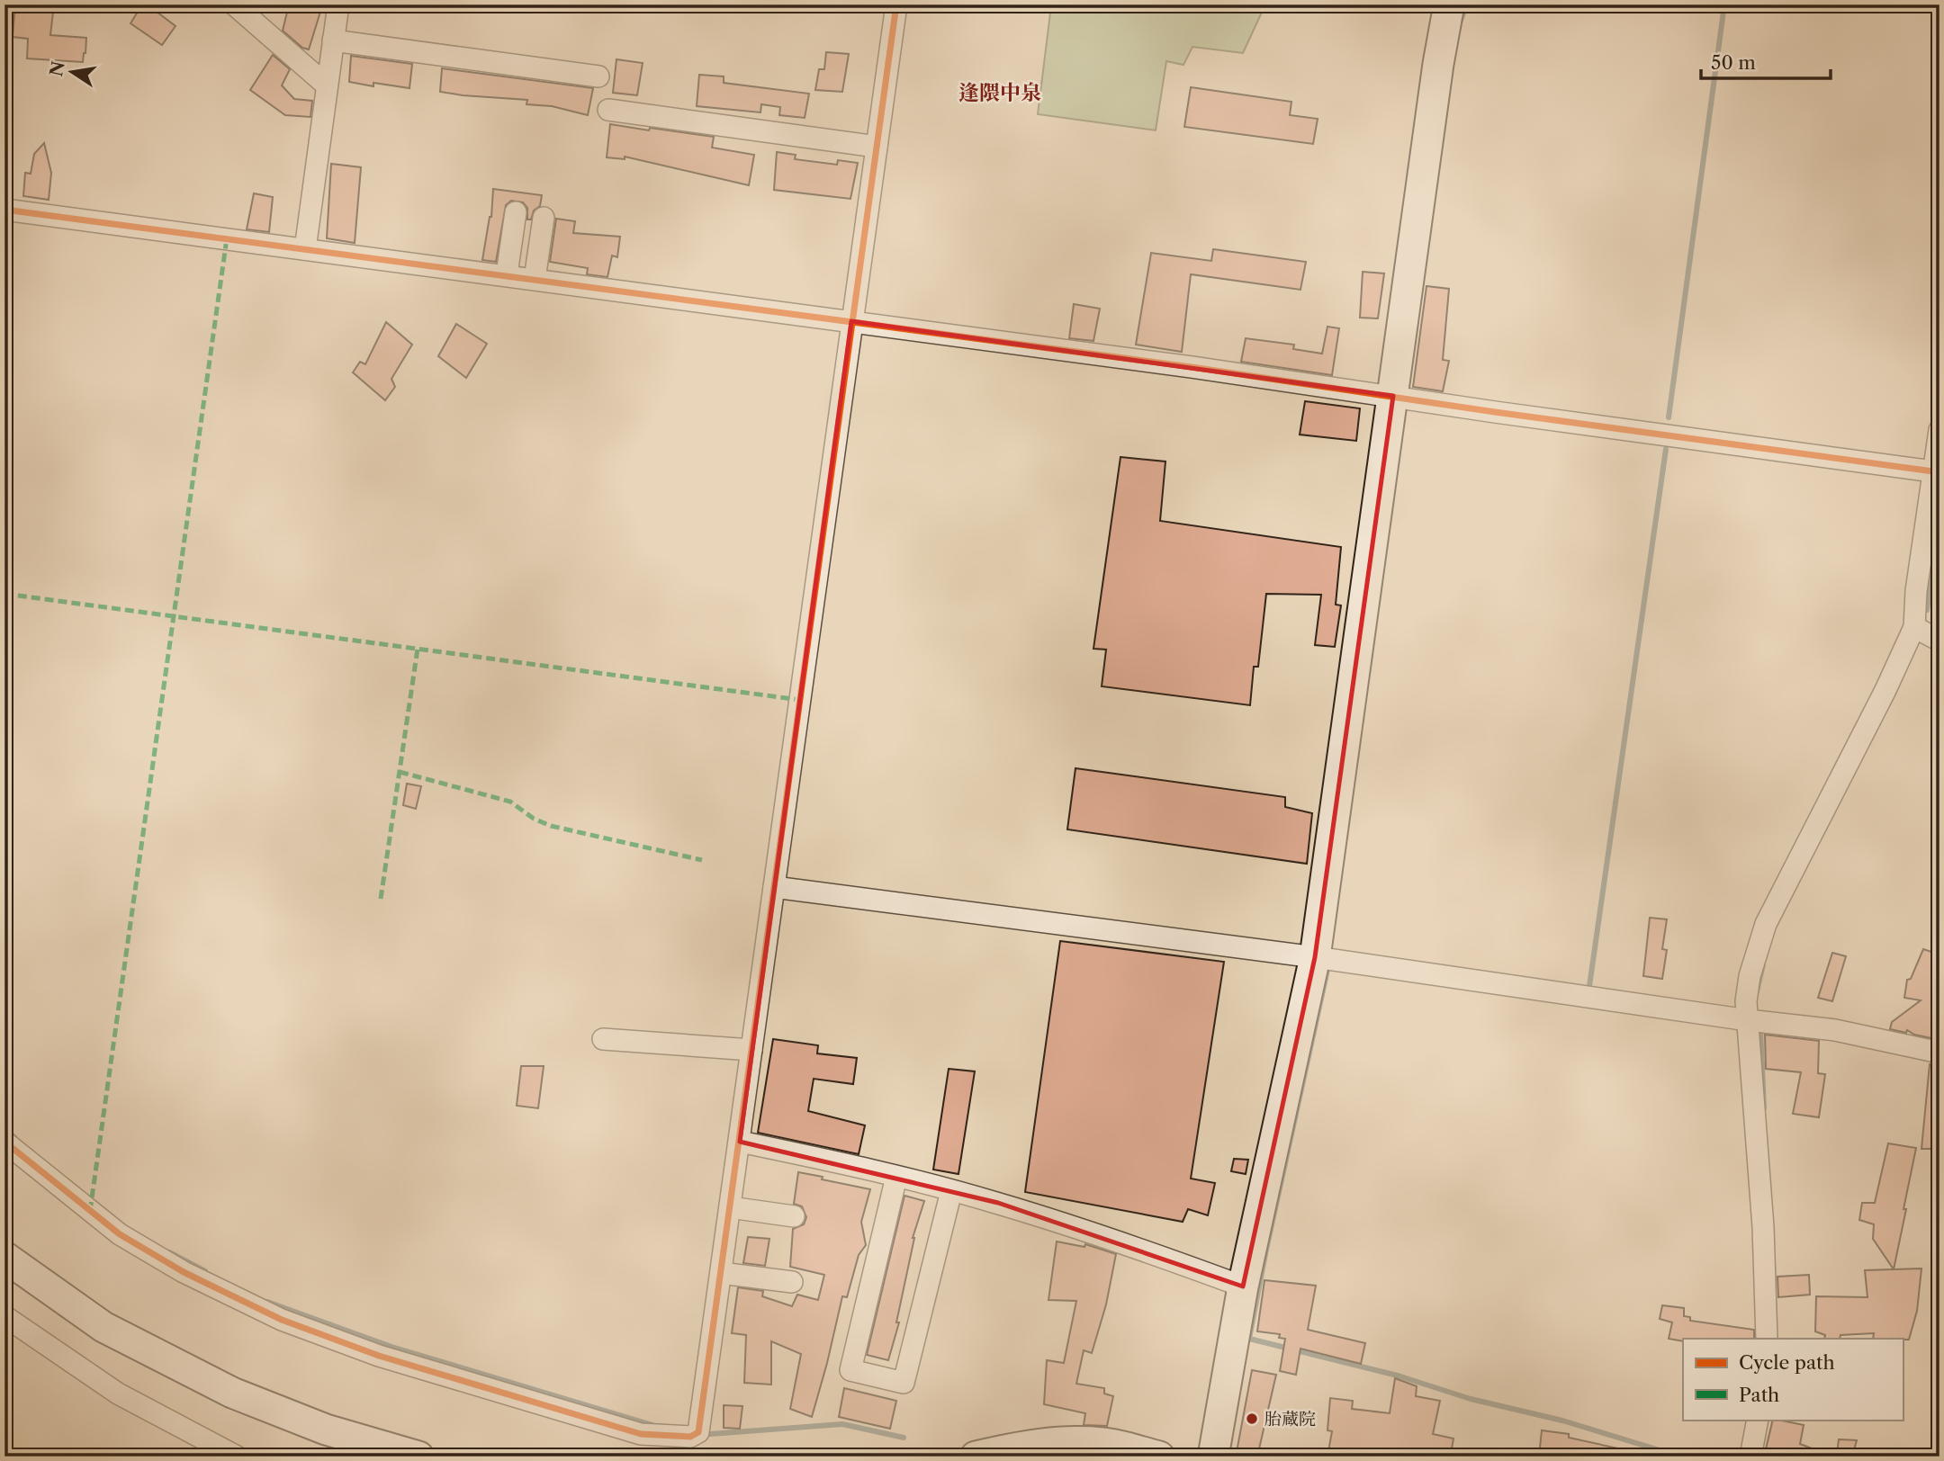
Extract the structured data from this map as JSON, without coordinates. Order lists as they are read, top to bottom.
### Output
{
  "districts": ["逢隈中泉"],
  "places": ["胎蔵院"],
  "legend": ["Cycle path", "Path"],
  "scale_bar": "50 m",
  "north": "left"
}
